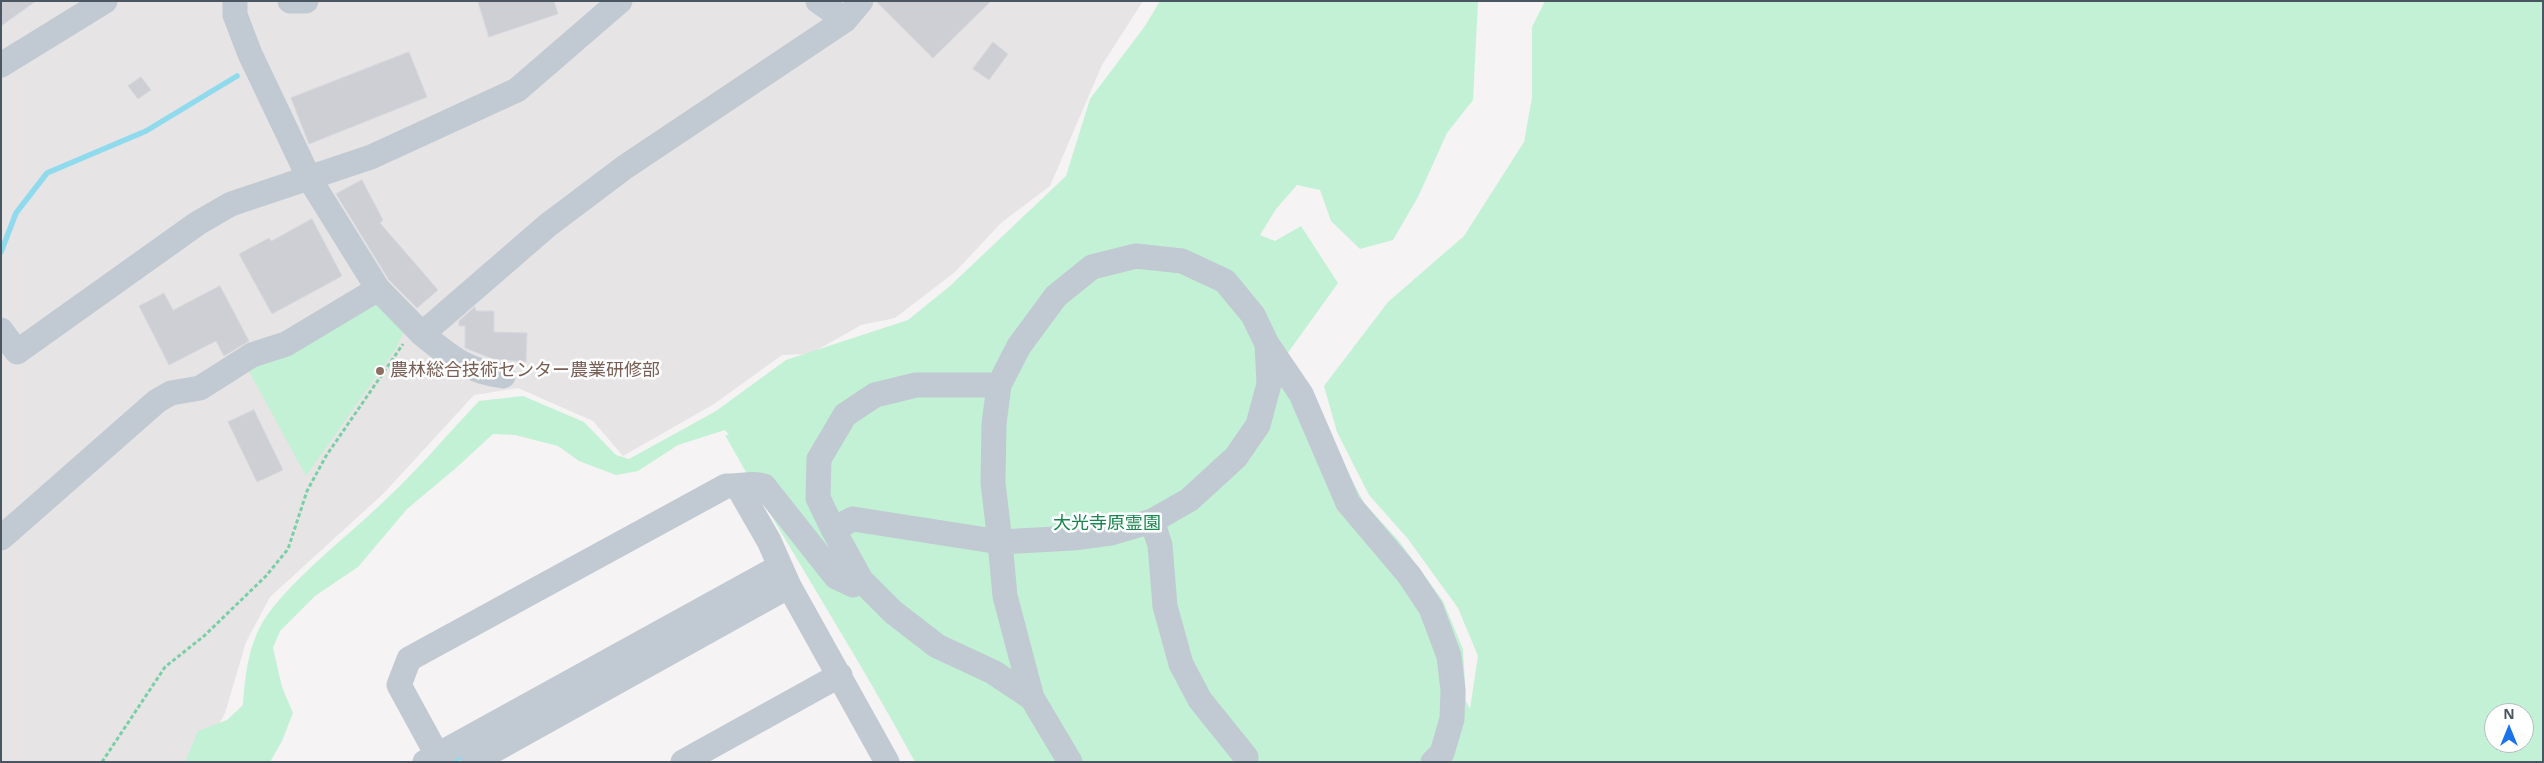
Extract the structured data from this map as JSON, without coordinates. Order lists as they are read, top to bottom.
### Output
{
  "parks": ["大光寺原霊園"],
  "places": ["農林総合技術センター農業研修部"],
  "north": "top"
}
